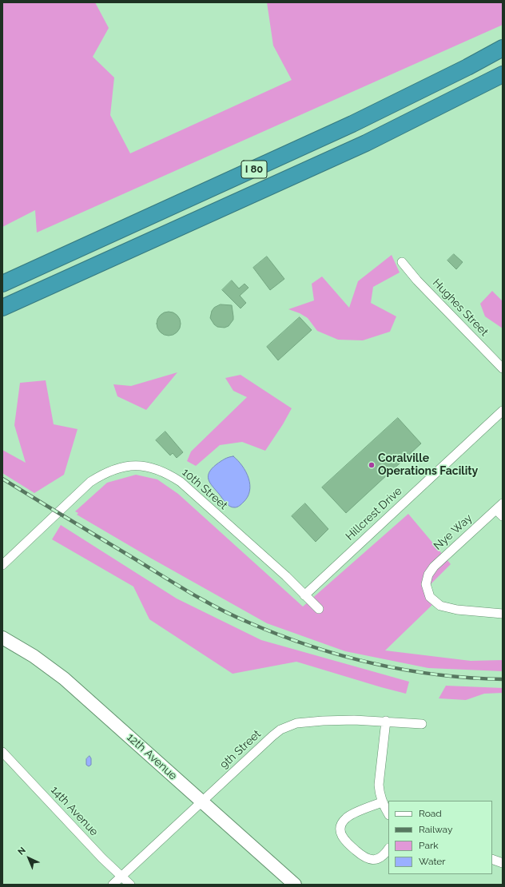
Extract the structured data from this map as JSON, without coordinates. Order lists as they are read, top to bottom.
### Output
{
  "streets": {
    "highway": ["I 80"],
    "main road": ["12th Avenue"],
    "street": [
      "Hughes Street",
      "10th Street",
      "Hillcrest Drive",
      "Nye Way",
      "9th Street",
      "14th Avenue"
    ]
  },
  "crossings": [
    ["10th Street", "Hillcrest Drive"],
    ["9th Street", "12th Avenue"],
    ["9th Street", "14th Avenue"]
  ],
  "places": ["Coralville Operations Facility"],
  "legend": [
    "Road",
    "Railway",
    "Park",
    "Water"
  ],
  "north": "top left"
}
